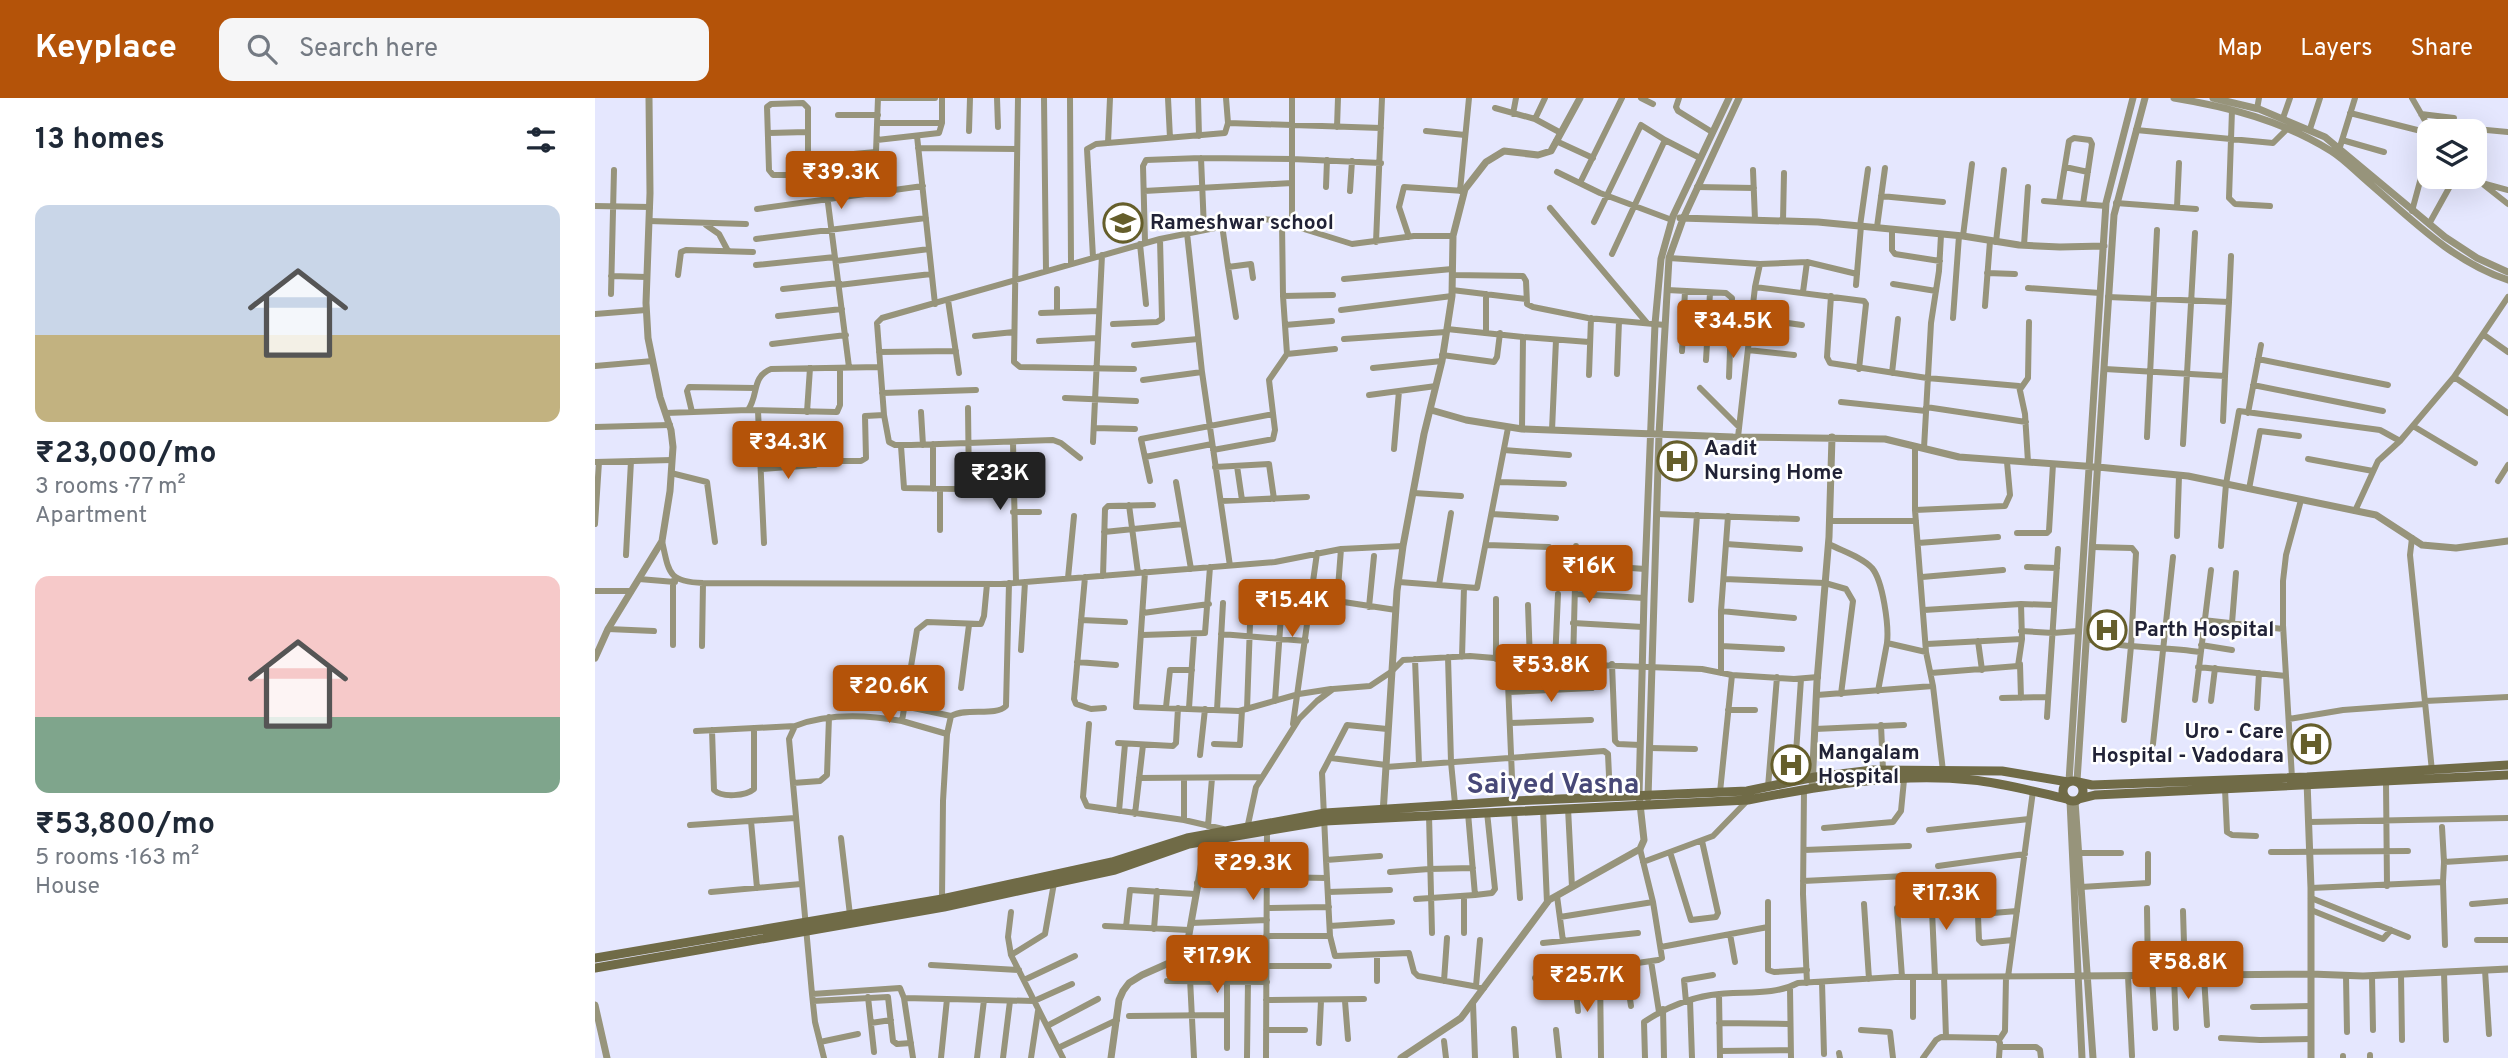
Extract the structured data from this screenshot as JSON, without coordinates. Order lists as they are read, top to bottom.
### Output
{
  "districts": ["Saiyed Vasna"],
  "places": {
    "school or university": ["Rameshwar school"],
    "hospital": [
      "Aadit Nursing Home",
      "Parth Hospital",
      "Uro - Care Hospital - Vadodara",
      "Mangalam Hospital"
    ]
  },
  "page": {
    "header": "Keyplace",
    "search": "Search here",
    "nav": ["Map", "Layers", "Share"],
    "heading": "13 homes",
    "price": [
      "₹39.3K",
      "₹34.5K",
      "₹34.3K",
      "₹23K",
      "₹16K",
      "₹15.4K",
      "₹53.8K",
      "₹20.6K",
      "₹29.3K",
      "₹17.3K",
      "₹17.9K",
      "₹58.8K",
      "₹25.7K"
    ],
    "list": [
      {
        "name": "₹23,000/mo",
        "note": "3 rooms · 77 m² · Apartment"
      },
      {
        "name": "₹53,800/mo",
        "note": "5 rooms · 163 m² · House"
      }
    ]
  }
}
